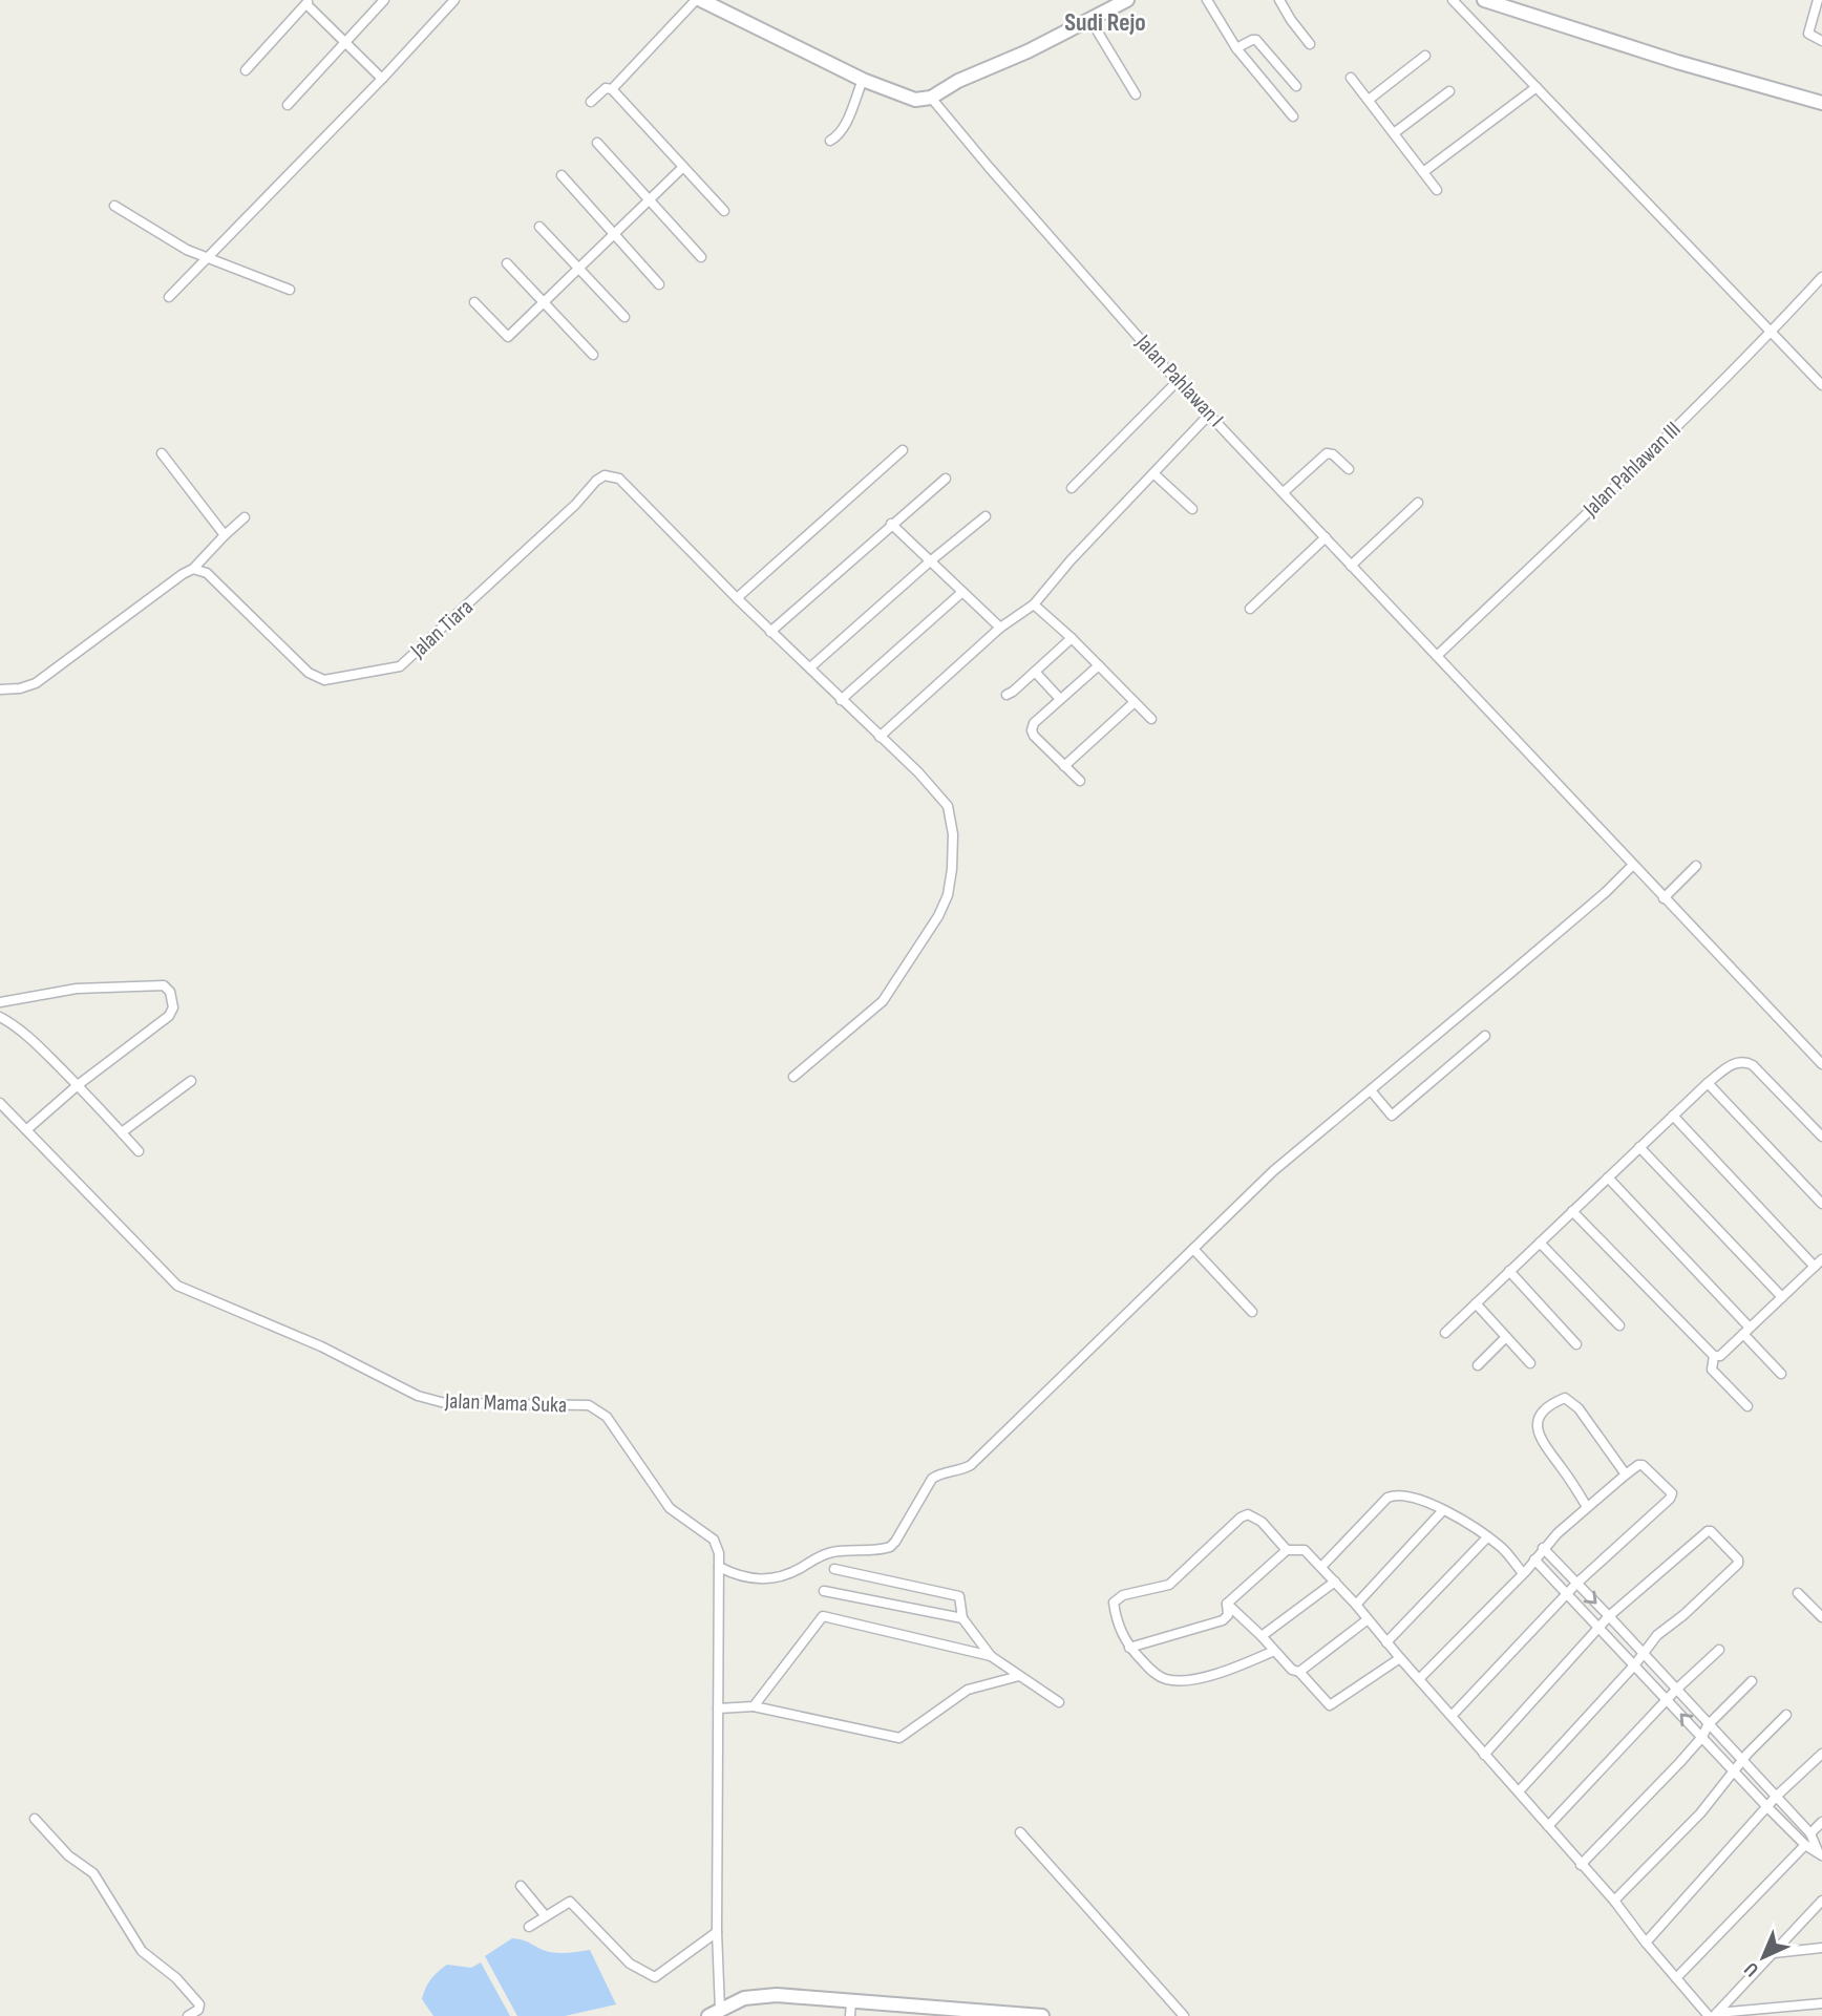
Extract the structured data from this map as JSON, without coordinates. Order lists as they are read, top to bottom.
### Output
{
  "streets": {
    "street": [
      "Jalan Pahlawan I",
      "Jalan Pahlawan III",
      "Jalan Tiara",
      "Jalan Mama Suka"
    ]
  },
  "crossings": [
    ["Jalan Pahlawan I", "Jalan Pahlawan III"]
  ],
  "districts": ["Sudi Rejo"],
  "north": "bottom left"
}
